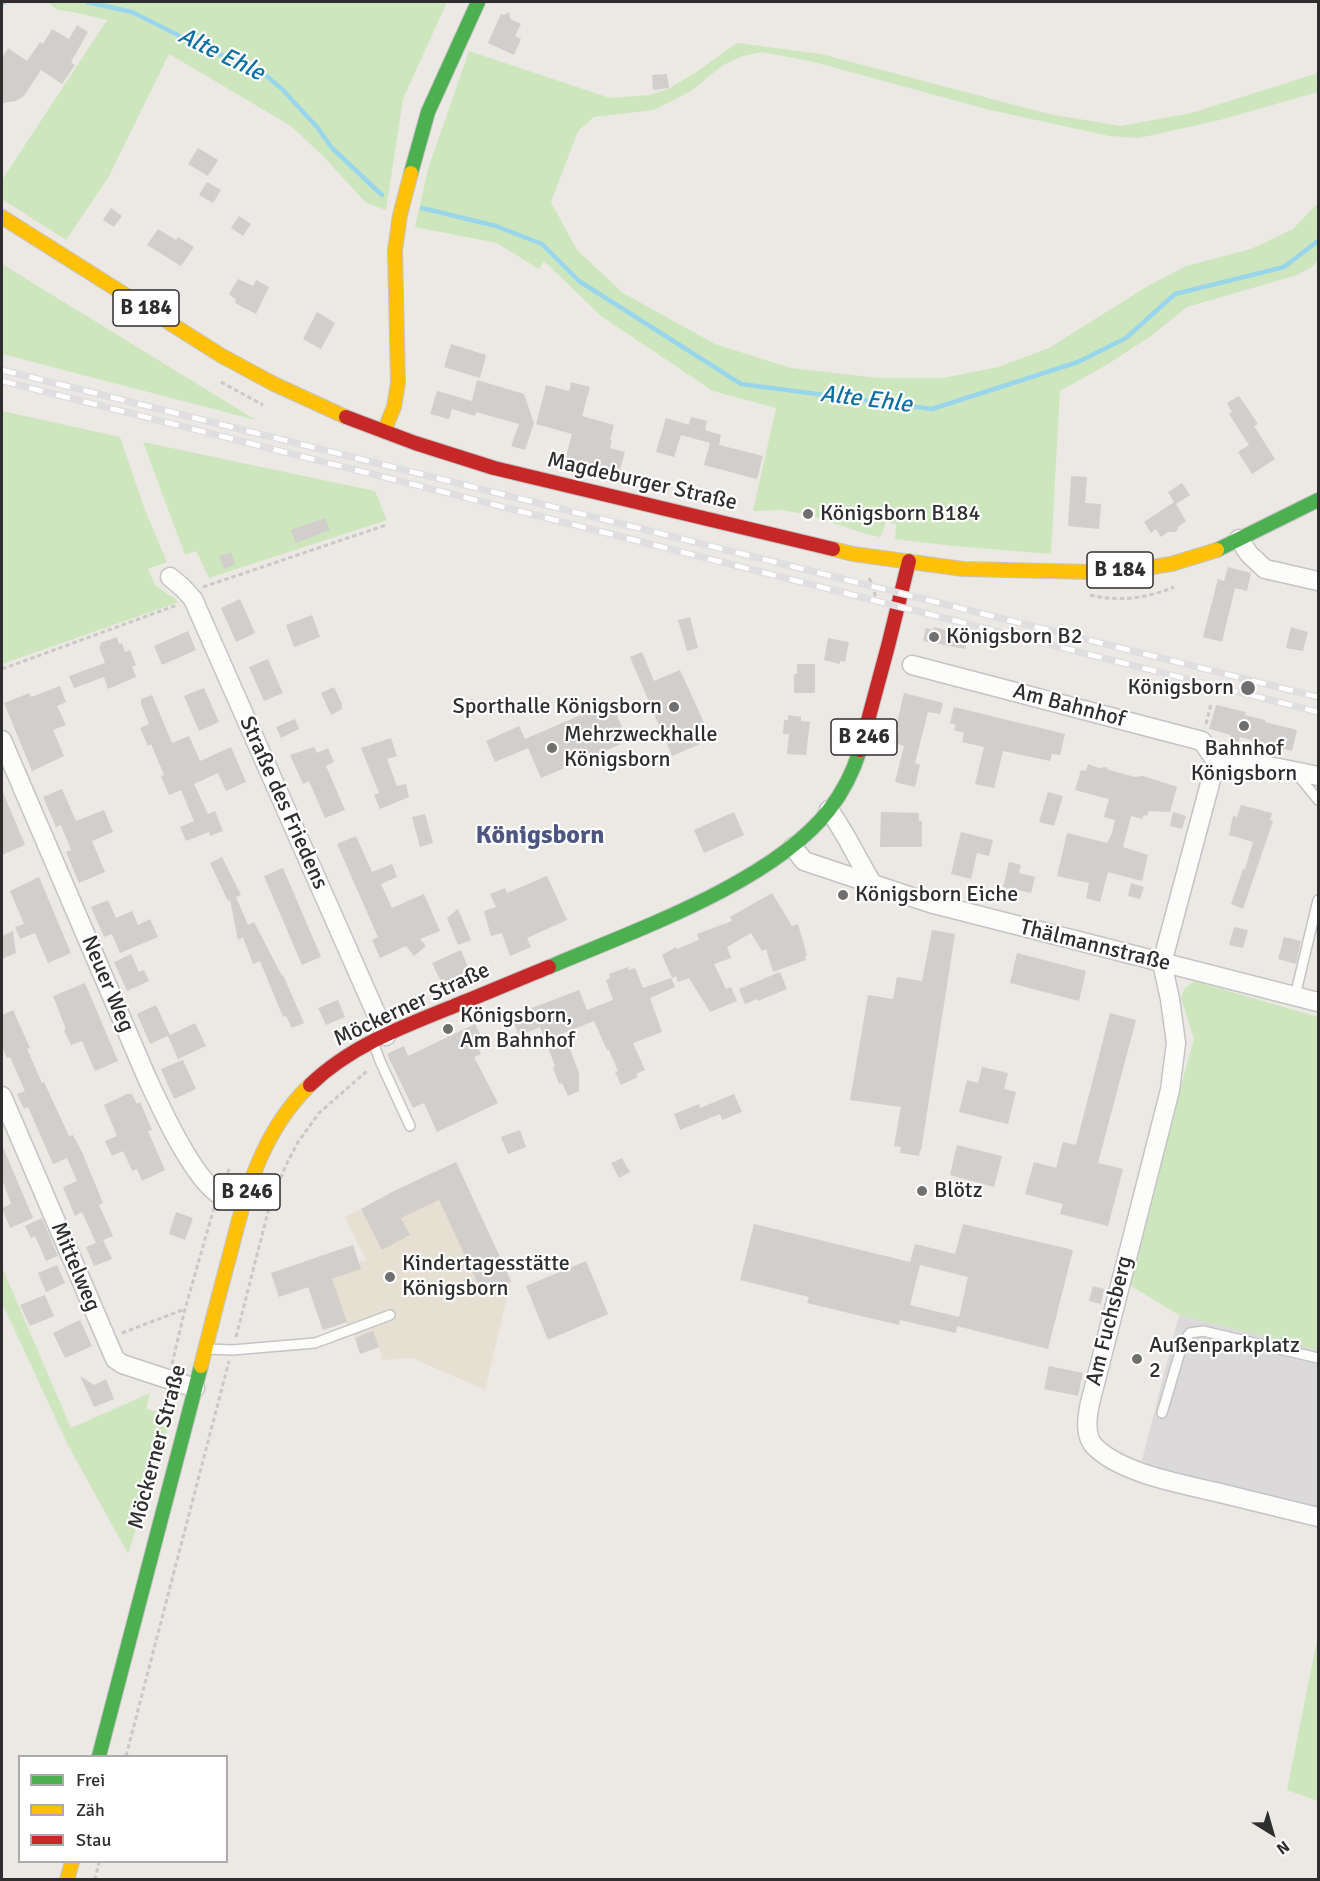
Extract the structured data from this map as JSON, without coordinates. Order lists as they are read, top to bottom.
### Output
{
  "streets": {
    "main road": [
      "B 184",
      "Magdeburger Straße",
      "B 246",
      "Möckerner Straße"
    ],
    "street": [
      "Am Bahnhof",
      "Straße des Friedens",
      "Thälmannstraße",
      "Neuer Weg",
      "Mittelweg",
      "Am Fuchsberg"
    ]
  },
  "crossings": [
    ["Magdeburger Straße", "Möckerner Straße"],
    ["Straße des Friedens", "Möckerner Straße"],
    ["Thälmannstraße", "Möckerner Straße"],
    ["Thälmannstraße", "Am Fuchsberg"],
    ["Neuer Weg", "Möckerner Straße"],
    ["Möckerner Straße", "Mittelweg"]
  ],
  "districts": ["Königsborn"],
  "water": ["Alte Ehle"],
  "places": [
    "Königsborn B184",
    "Königsborn B2",
    "Königsborn",
    "Sporthalle Königsborn",
    "Bahnhof Königsborn",
    "Mehrzweckhalle Königsborn",
    "Königsborn Eiche",
    "Königsborn, Am Bahnhof",
    "Blötz",
    "Kindertagesstätte Königsborn",
    "Außenparkplatz 2"
  ],
  "legend": ["Frei", "Zäh", "Stau"],
  "north": "bottom right"
}
